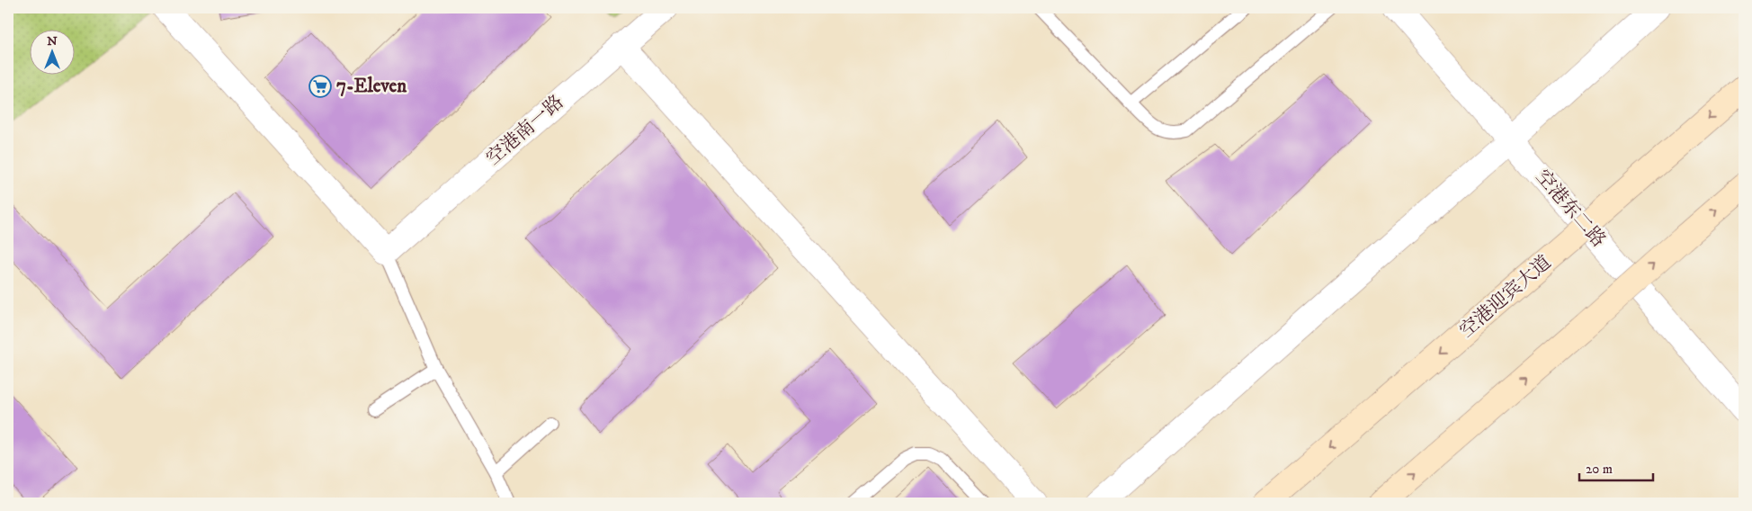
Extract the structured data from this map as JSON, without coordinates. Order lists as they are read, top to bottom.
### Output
{
  "streets": {
    "main road": ["空港迎宾大道"],
    "street": ["空港南一路", "空港东二路"]
  },
  "places": {
    "supermarket": ["7-Eleven"]
  },
  "scale_bar": "20 m",
  "north": "top"
}
